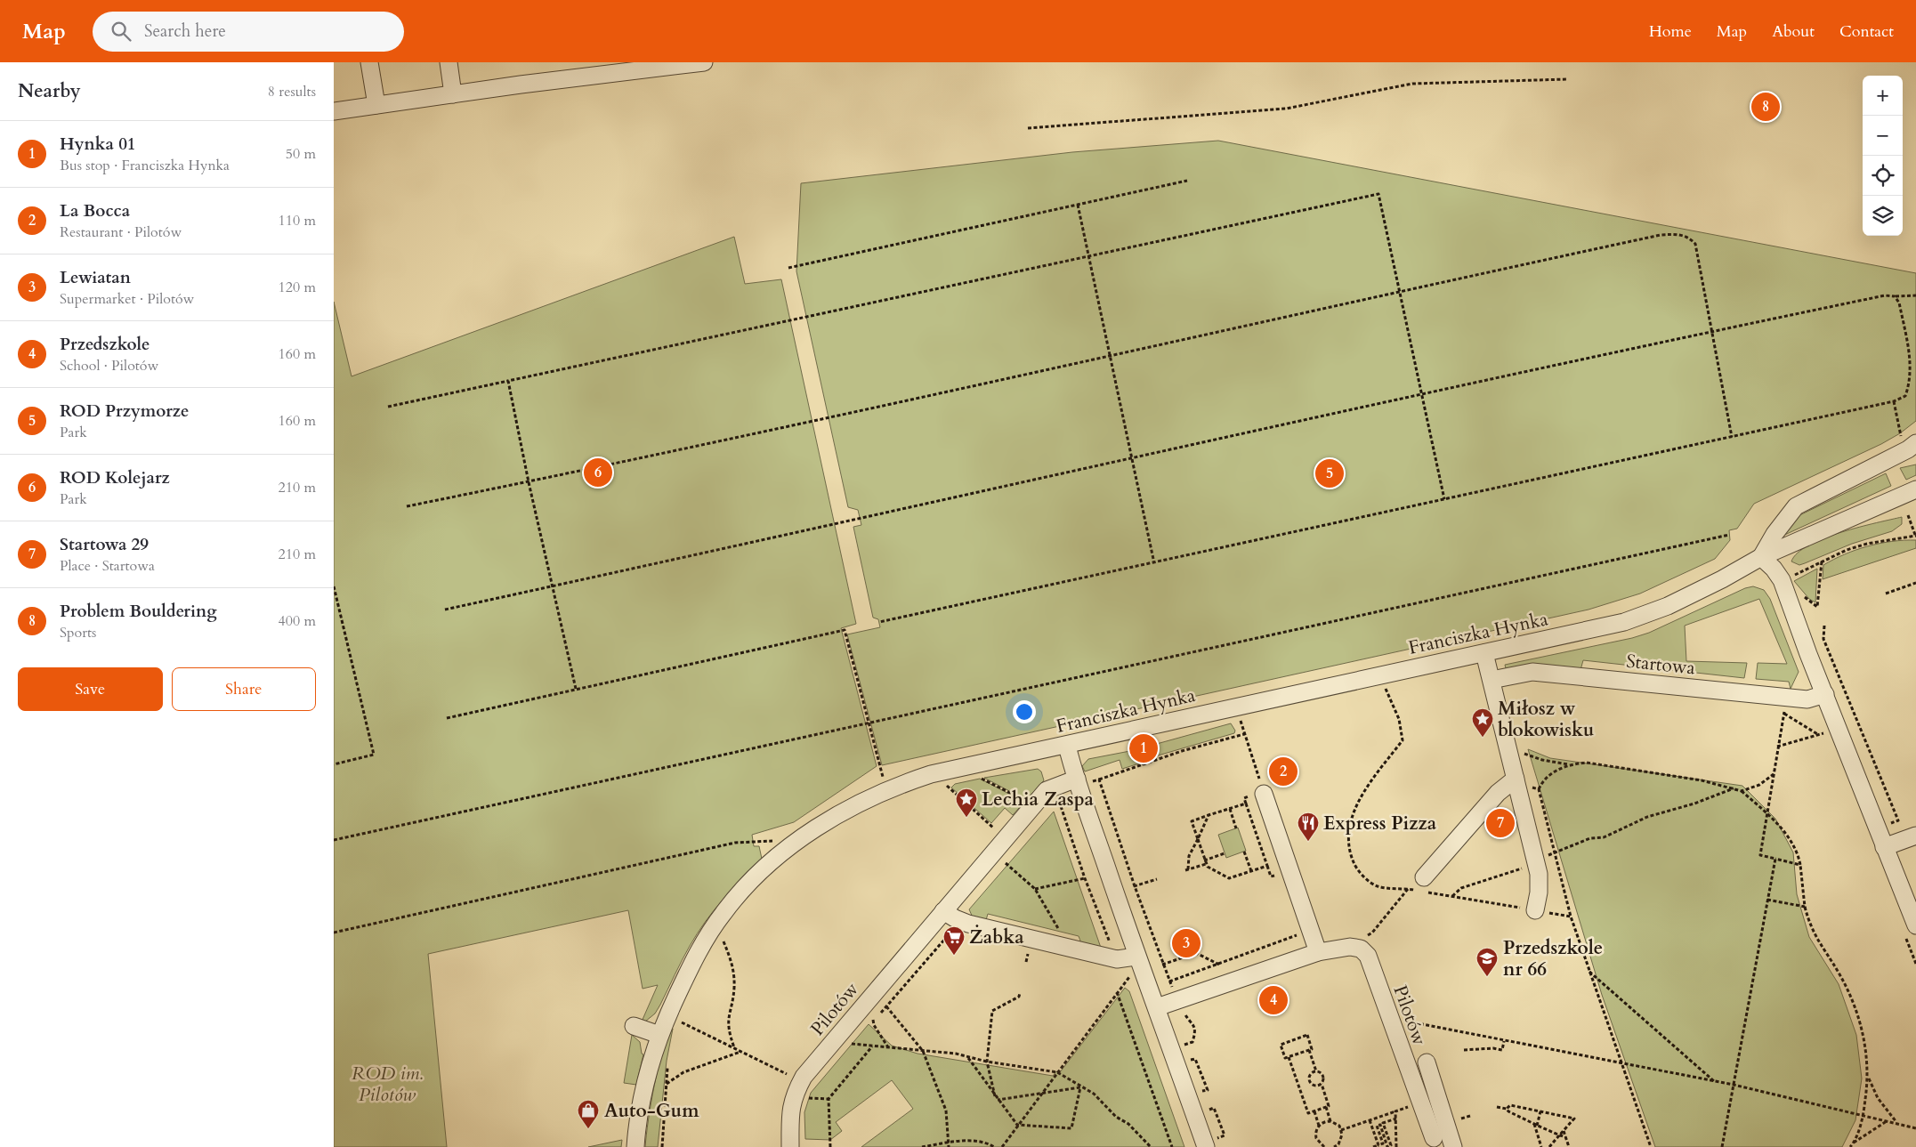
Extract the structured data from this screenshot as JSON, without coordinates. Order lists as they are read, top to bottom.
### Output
{
  "streets": {
    "street": ["Franciszka Hynka", "Startowa", "Pilotów"]
  },
  "parks": ["ROD im. Pilotów"],
  "places": {
    "place": ["Miłosz w blokowisku", "Lechia Zaspa"],
    "restaurant": ["Express Pizza"],
    "supermarket": ["Żabka"],
    "school or university": ["Przedszkole nr 66"],
    "shop": ["Auto-Gum"]
  },
  "page": {
    "header": "Map",
    "search": "Search here",
    "nav": [
      "Home",
      "Map",
      "About",
      "Contact"
    ],
    "heading": ["Nearby", "8 results"],
    "map_buttons": ["+", "−"],
    "pins": [
      "8",
      "6",
      "5",
      "1",
      "2",
      "7",
      "3",
      "4"
    ],
    "list": [
      {
        "mark": "1",
        "name": "Hynka 01",
        "note": "Bus stop · Franciszka Hynka",
        "value": "50 m"
      },
      {
        "mark": "2",
        "name": "La Bocca",
        "note": "Restaurant · Pilotów",
        "value": "110 m"
      },
      {
        "mark": "3",
        "name": "Lewiatan",
        "note": "Supermarket · Pilotów",
        "value": "120 m"
      },
      {
        "mark": "4",
        "name": "Przedszkole",
        "note": "School · Pilotów",
        "value": "160 m"
      },
      {
        "mark": "5",
        "name": "ROD Przymorze",
        "note": "Park",
        "value": "160 m"
      },
      {
        "mark": "6",
        "name": "ROD Kolejarz",
        "note": "Park",
        "value": "210 m"
      },
      {
        "mark": "7",
        "name": "Startowa 29",
        "note": "Place · Startowa",
        "value": "210 m"
      },
      {
        "mark": "8",
        "name": "Problem Bouldering",
        "note": "Sports",
        "value": "400 m"
      }
    ],
    "buttons": ["Save", "Share"]
  }
}
